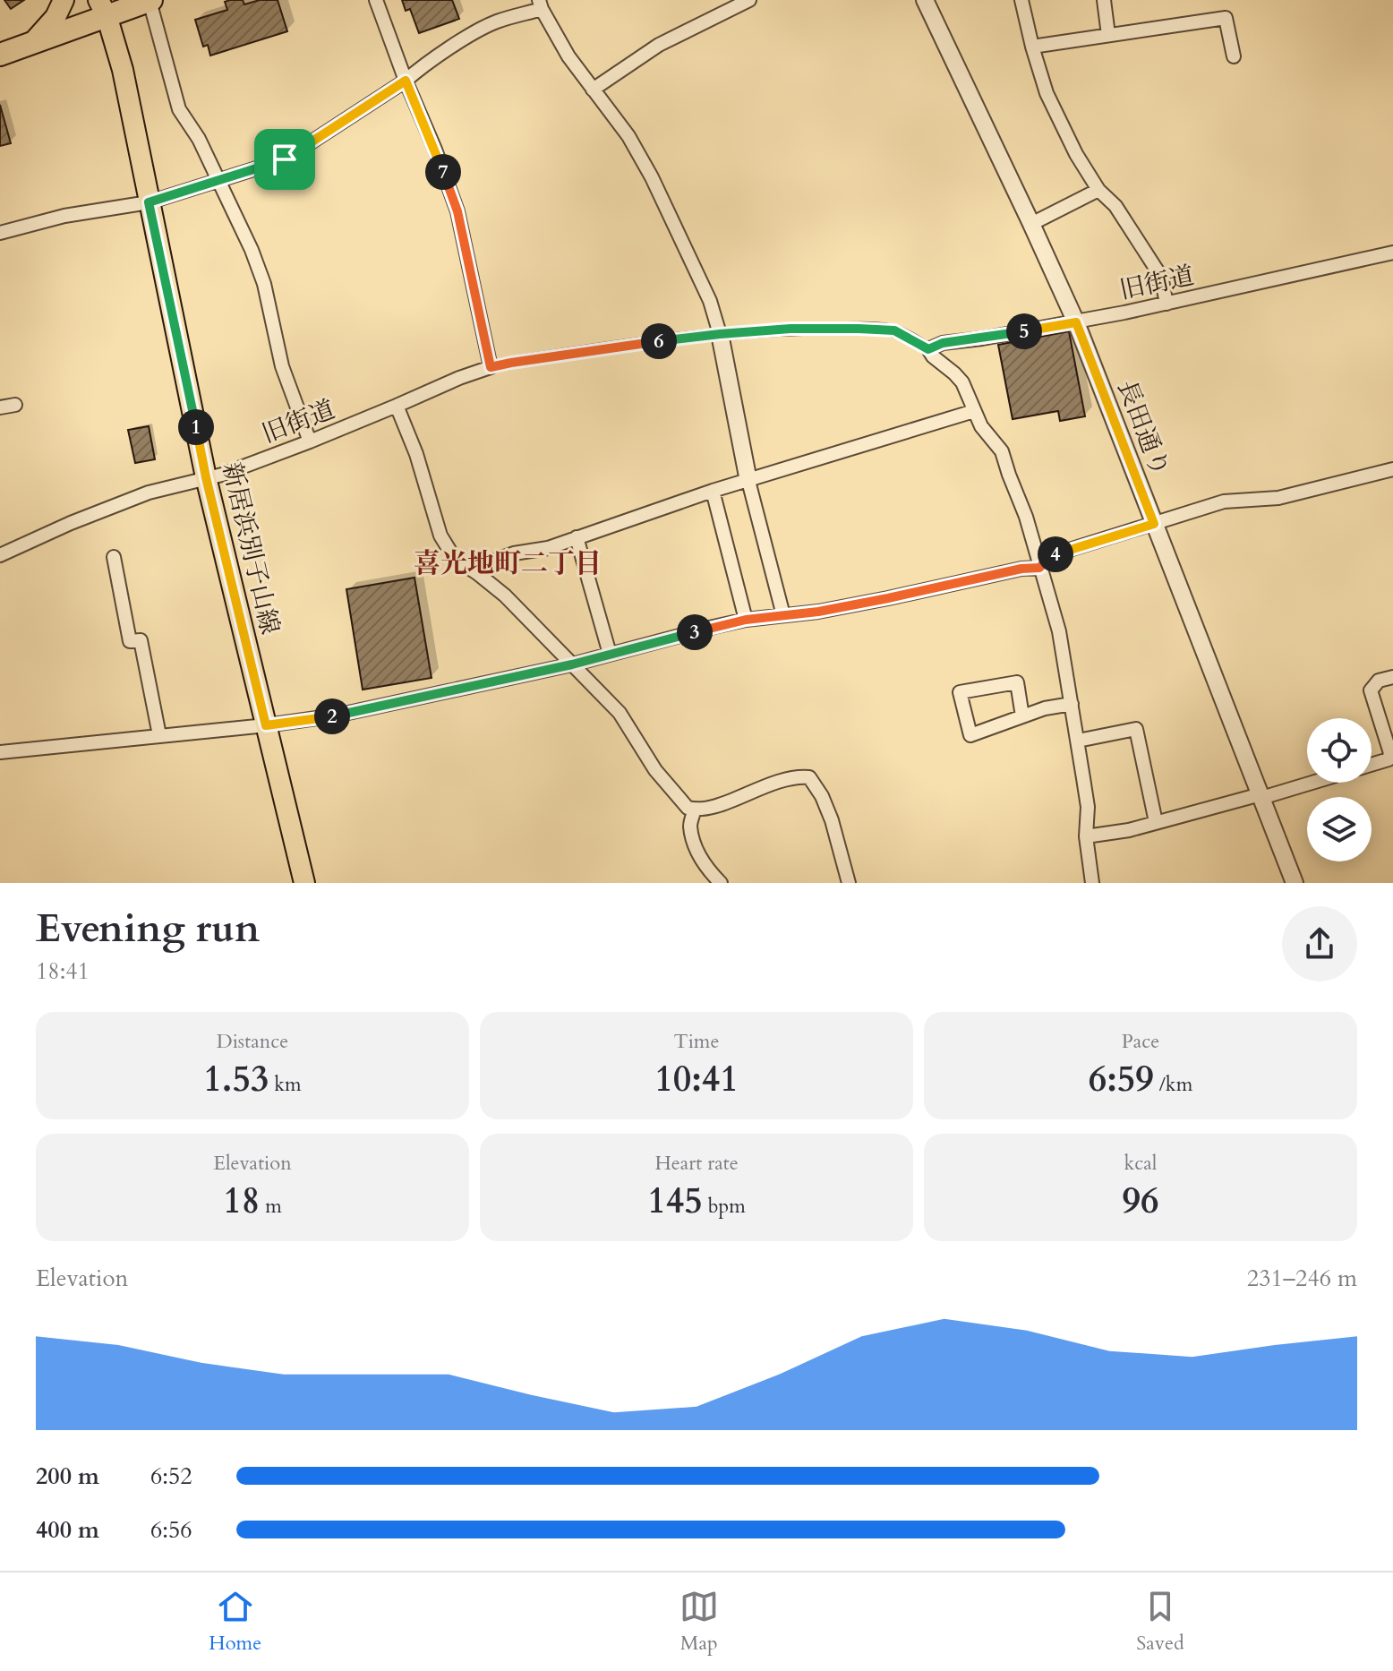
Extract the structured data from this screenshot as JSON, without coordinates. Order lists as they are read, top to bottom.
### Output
{
  "streets": {
    "main road": ["新居浜別子山線"],
    "street": ["旧街道", "長田通り"]
  },
  "crossings": [
    ["旧街道", "長田通り"],
    ["旧街道", "新居浜別子山線"]
  ],
  "districts": ["喜光地町二丁目"],
  "page": {
    "pins": [
      "7",
      "5",
      "6",
      "1",
      "4",
      "3",
      "2"
    ],
    "heading": ["Evening run", "18:41"],
    "stats": [
      ["Distance", "1.53 km"],
      ["Time", "10:41"],
      ["Pace", "6:59 /km"],
      ["Elevation", "18 m"],
      ["Heart rate", "145 bpm"],
      ["kcal", "96"]
    ],
    "chart": ["Elevation", "231–246 m"],
    "list": [
      {
        "name": "200 m",
        "note": "6:52"
      },
      {
        "name": "400 m",
        "note": "6:56"
      }
    ],
    "tabs": ["Home", "Map", "Saved"]
  }
}
